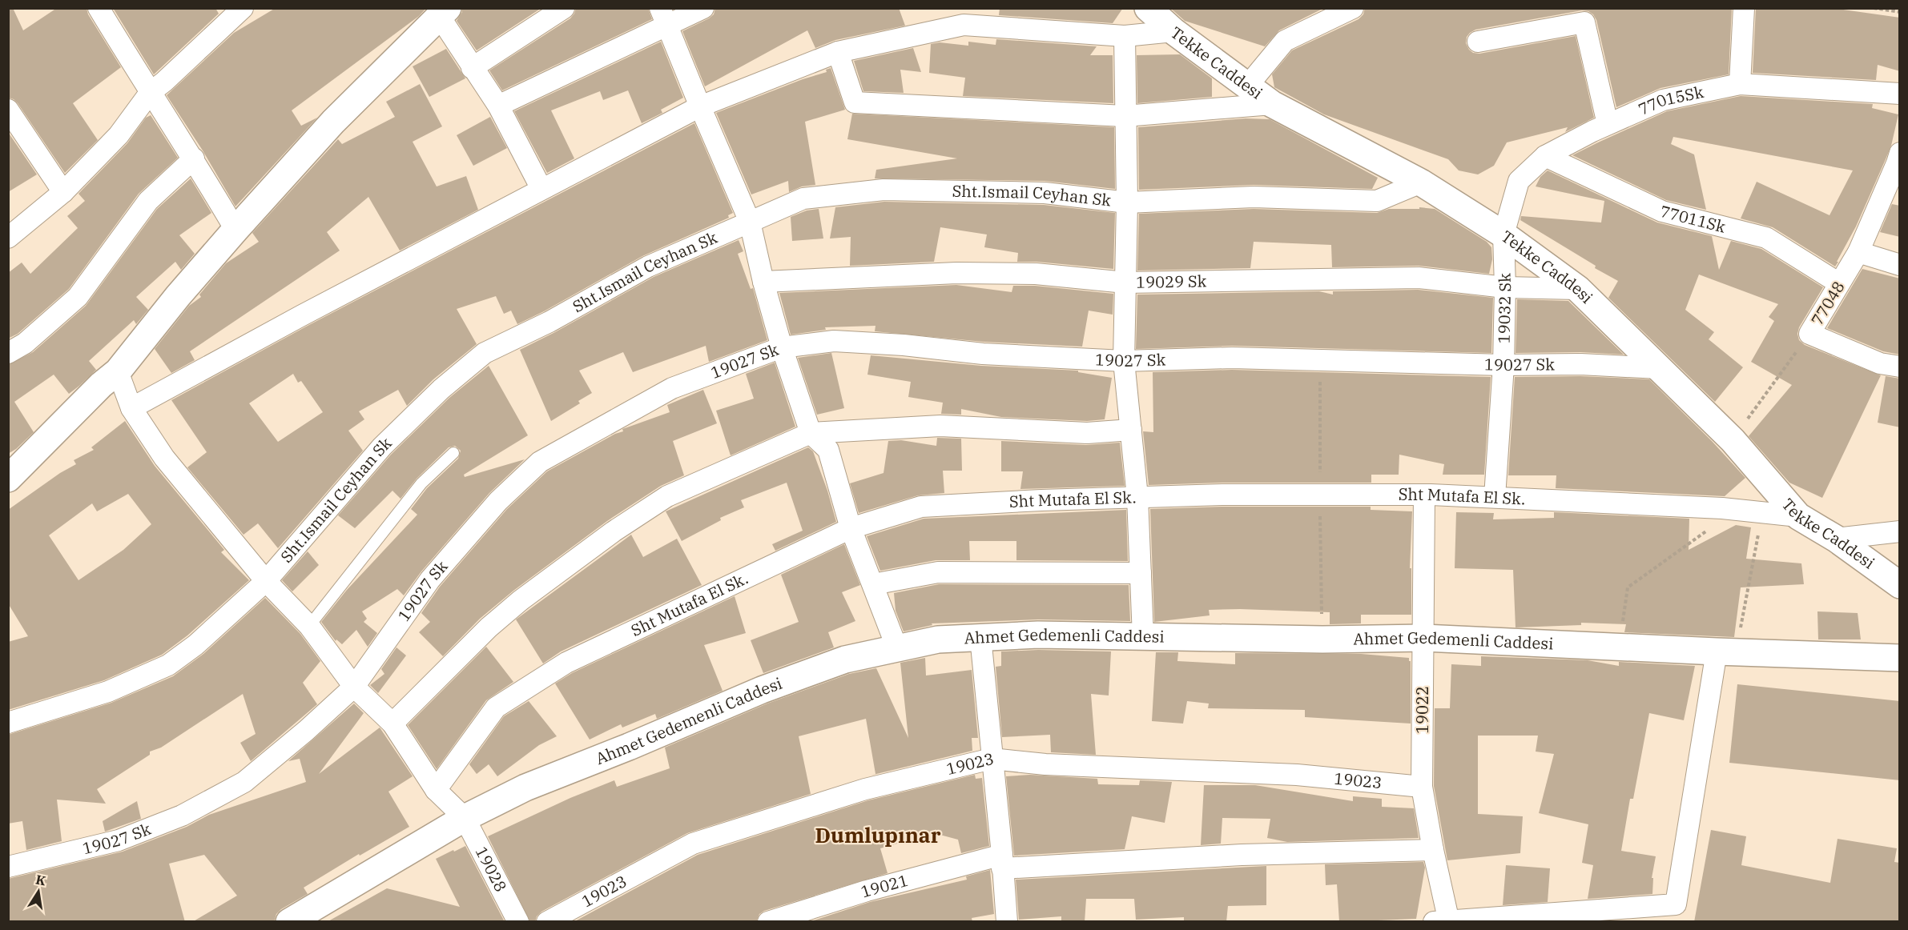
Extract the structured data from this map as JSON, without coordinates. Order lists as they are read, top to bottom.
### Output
{
  "streets": {
    "street": [
      "Tekke Caddesi",
      "77015Sk",
      "Sht.Ismail Ceyhan Sk",
      "77011Sk",
      "19029 Sk",
      "77048",
      "19032 Sk",
      "19027 Sk",
      "Sht Mutafa El Sk.",
      "Ahmet Gedemenli Caddesi",
      "19022",
      "19023",
      "19028",
      "19021"
    ]
  },
  "crossings": [
    ["Tekke Caddesi", "77015Sk"],
    ["Tekke Caddesi", "Sht.Ismail Ceyhan Sk"],
    ["Tekke Caddesi", "19029 Sk"],
    ["Tekke Caddesi", "77048"],
    ["Tekke Caddesi", "19032 Sk"],
    ["Tekke Caddesi", "19027 Sk"],
    ["Tekke Caddesi", "Sht Mutafa El Sk."],
    ["77015Sk", "77011Sk"],
    ["77015Sk", "19032 Sk"],
    ["Sht.Ismail Ceyhan Sk", "19028"],
    ["77011Sk", "77048"],
    ["19029 Sk", "19032 Sk"],
    ["19032 Sk", "19027 Sk"],
    ["19032 Sk", "Sht Mutafa El Sk."],
    ["19027 Sk", "19028"],
    ["Sht Mutafa El Sk.", "19022"],
    ["Sht Mutafa El Sk.", "19028"],
    ["Ahmet Gedemenli Caddesi", "19022"],
    ["Ahmet Gedemenli Caddesi", "19028"],
    ["19022", "19023"],
    ["19022", "19021"]
  ],
  "districts": ["Dumlupınar"],
  "north": "top"
}
